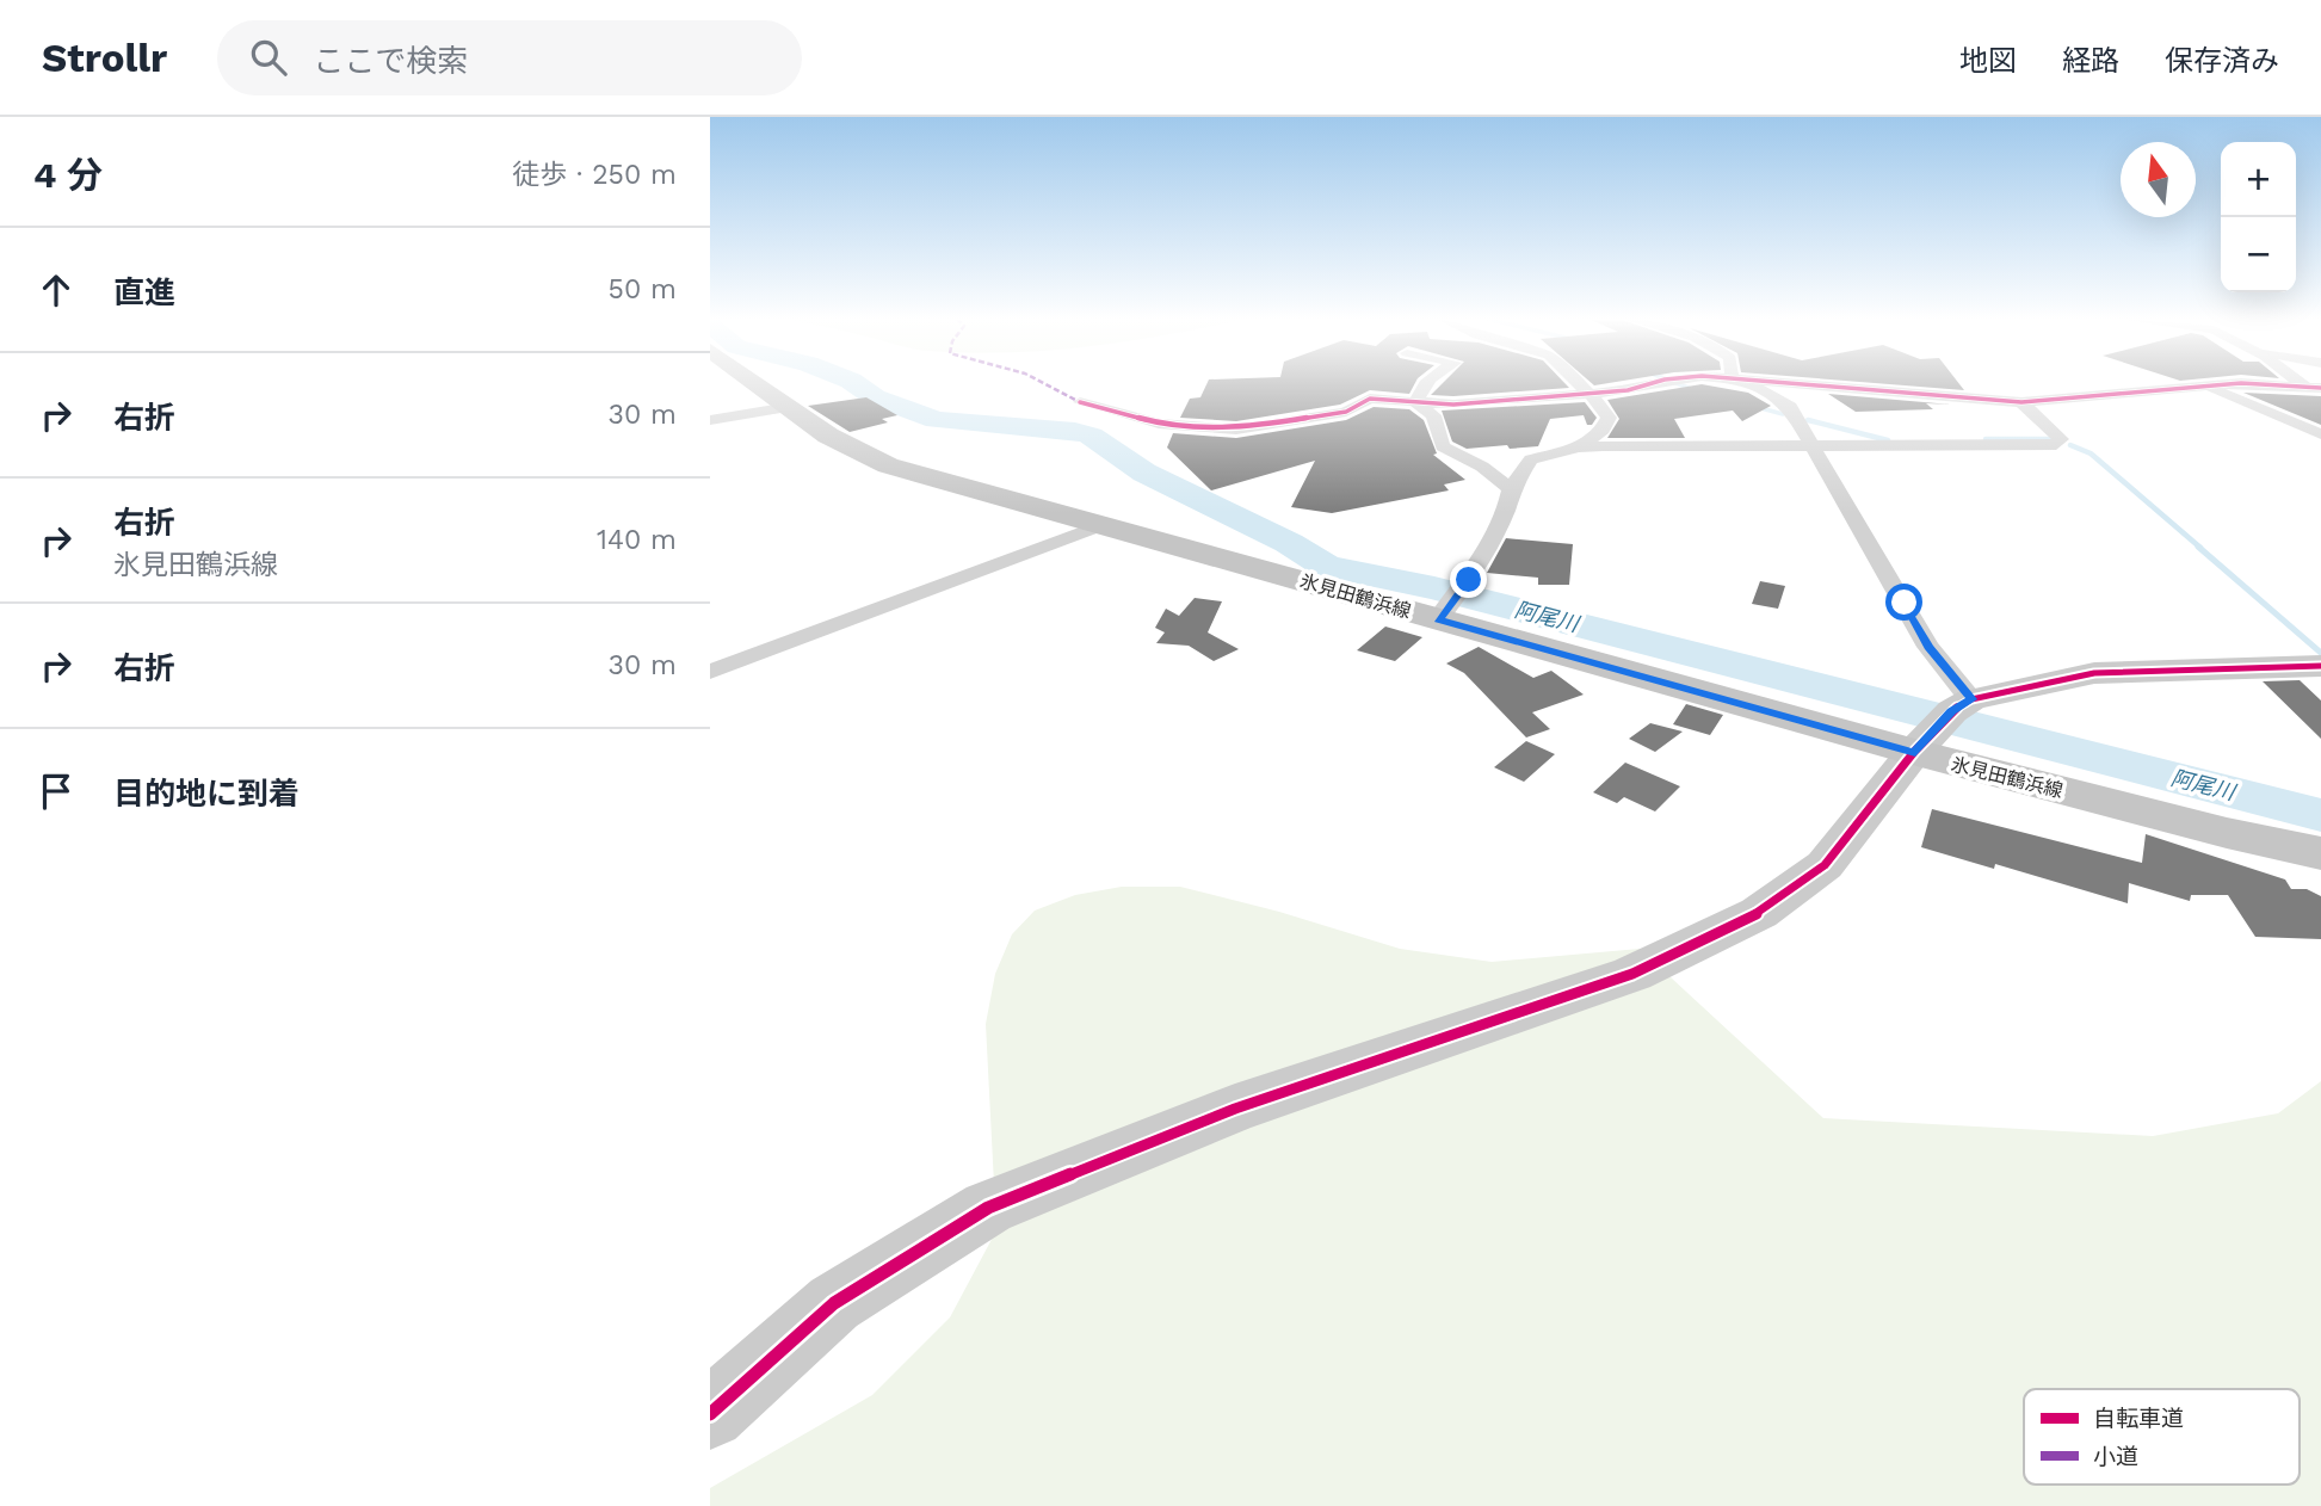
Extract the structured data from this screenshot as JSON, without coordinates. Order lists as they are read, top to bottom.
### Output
{
  "streets": {
    "main road": ["氷見田鶴浜線"]
  },
  "water": ["阿尾川"],
  "legend": ["自転車道", "小道"],
  "north": "top",
  "page": {
    "header": "Strollr",
    "search": "ここで検索",
    "nav": ["地図", "経路", "保存済み"],
    "heading": ["4 分", "徒歩 · 250 m"],
    "map_buttons": ["+", "−"],
    "list": [
      ["直進", "50 m"],
      ["右折", "30 m"],
      ["右折", "氷見田鶴浜線", "140 m"],
      ["右折", "30 m"],
      "目的地に到着"
    ]
  }
}
